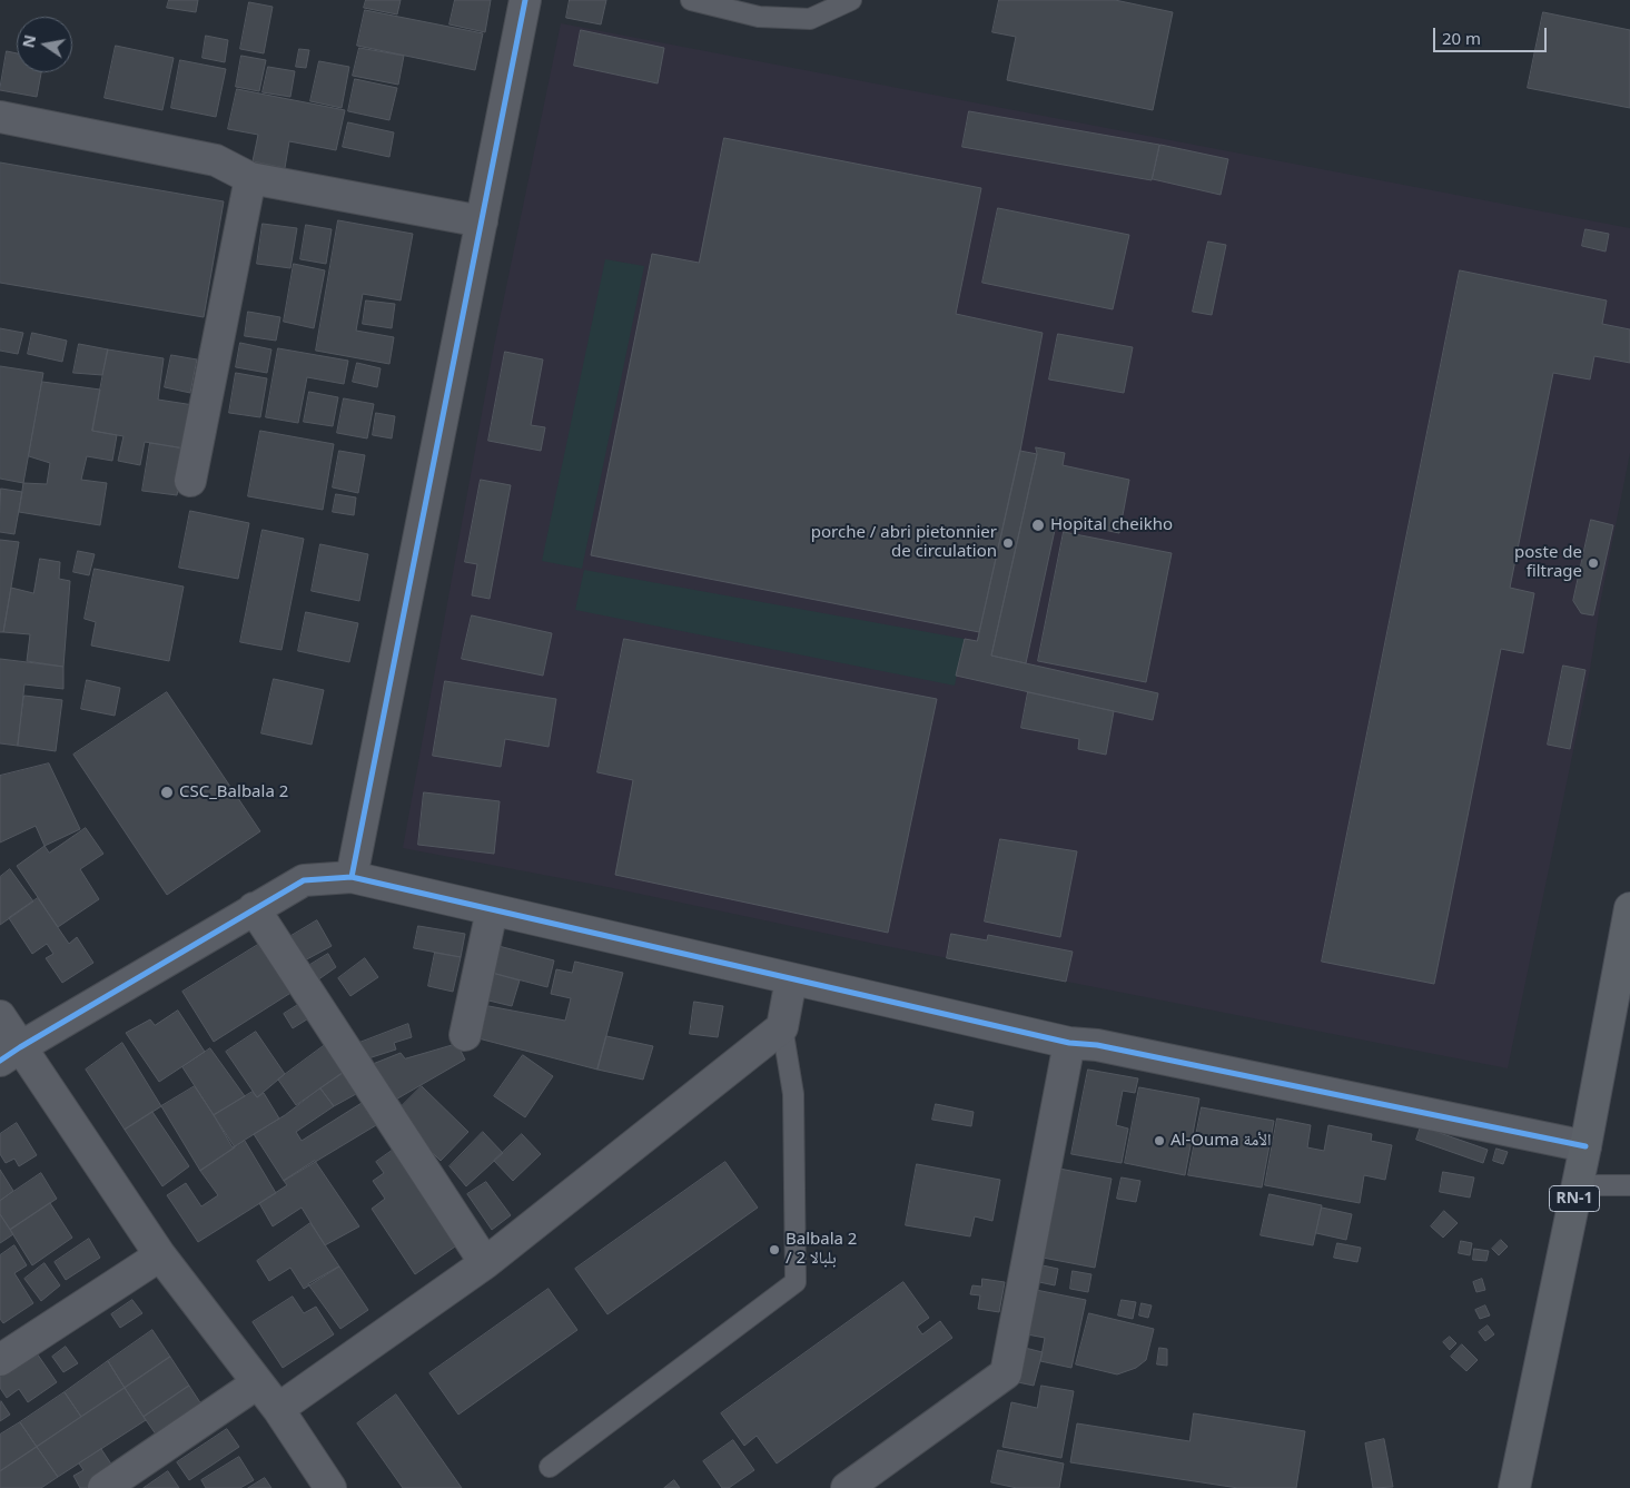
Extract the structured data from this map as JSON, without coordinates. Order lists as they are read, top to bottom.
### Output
{
  "streets": {
    "main road": ["RN-1"]
  },
  "places": [
    "Hopital cheikho",
    "porche / abri pietonnier de circulation",
    "poste de filtrage",
    "CSC_Balbala 2",
    "Al-Ouma الأمة",
    "Balbala 2 / بلبالا 2"
  ],
  "scale_bar": "20 m",
  "north": "left"
}
